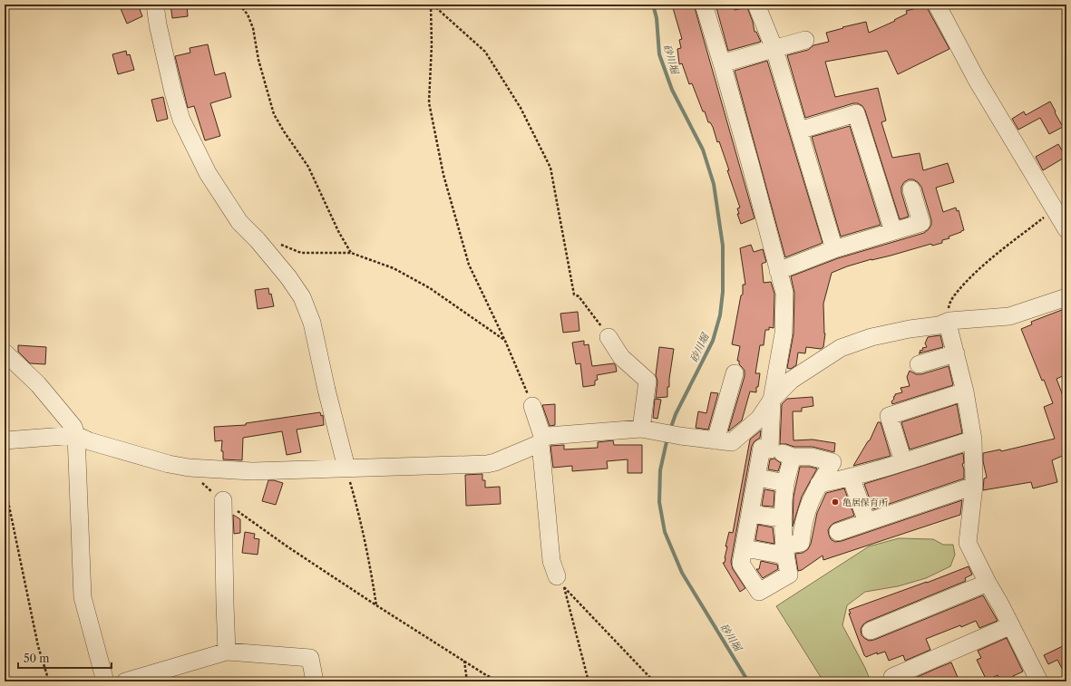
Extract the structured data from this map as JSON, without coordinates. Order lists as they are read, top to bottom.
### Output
{
  "water": ["砂川堀"],
  "places": ["亀居保育所"],
  "scale_bar": "50 m"
}
